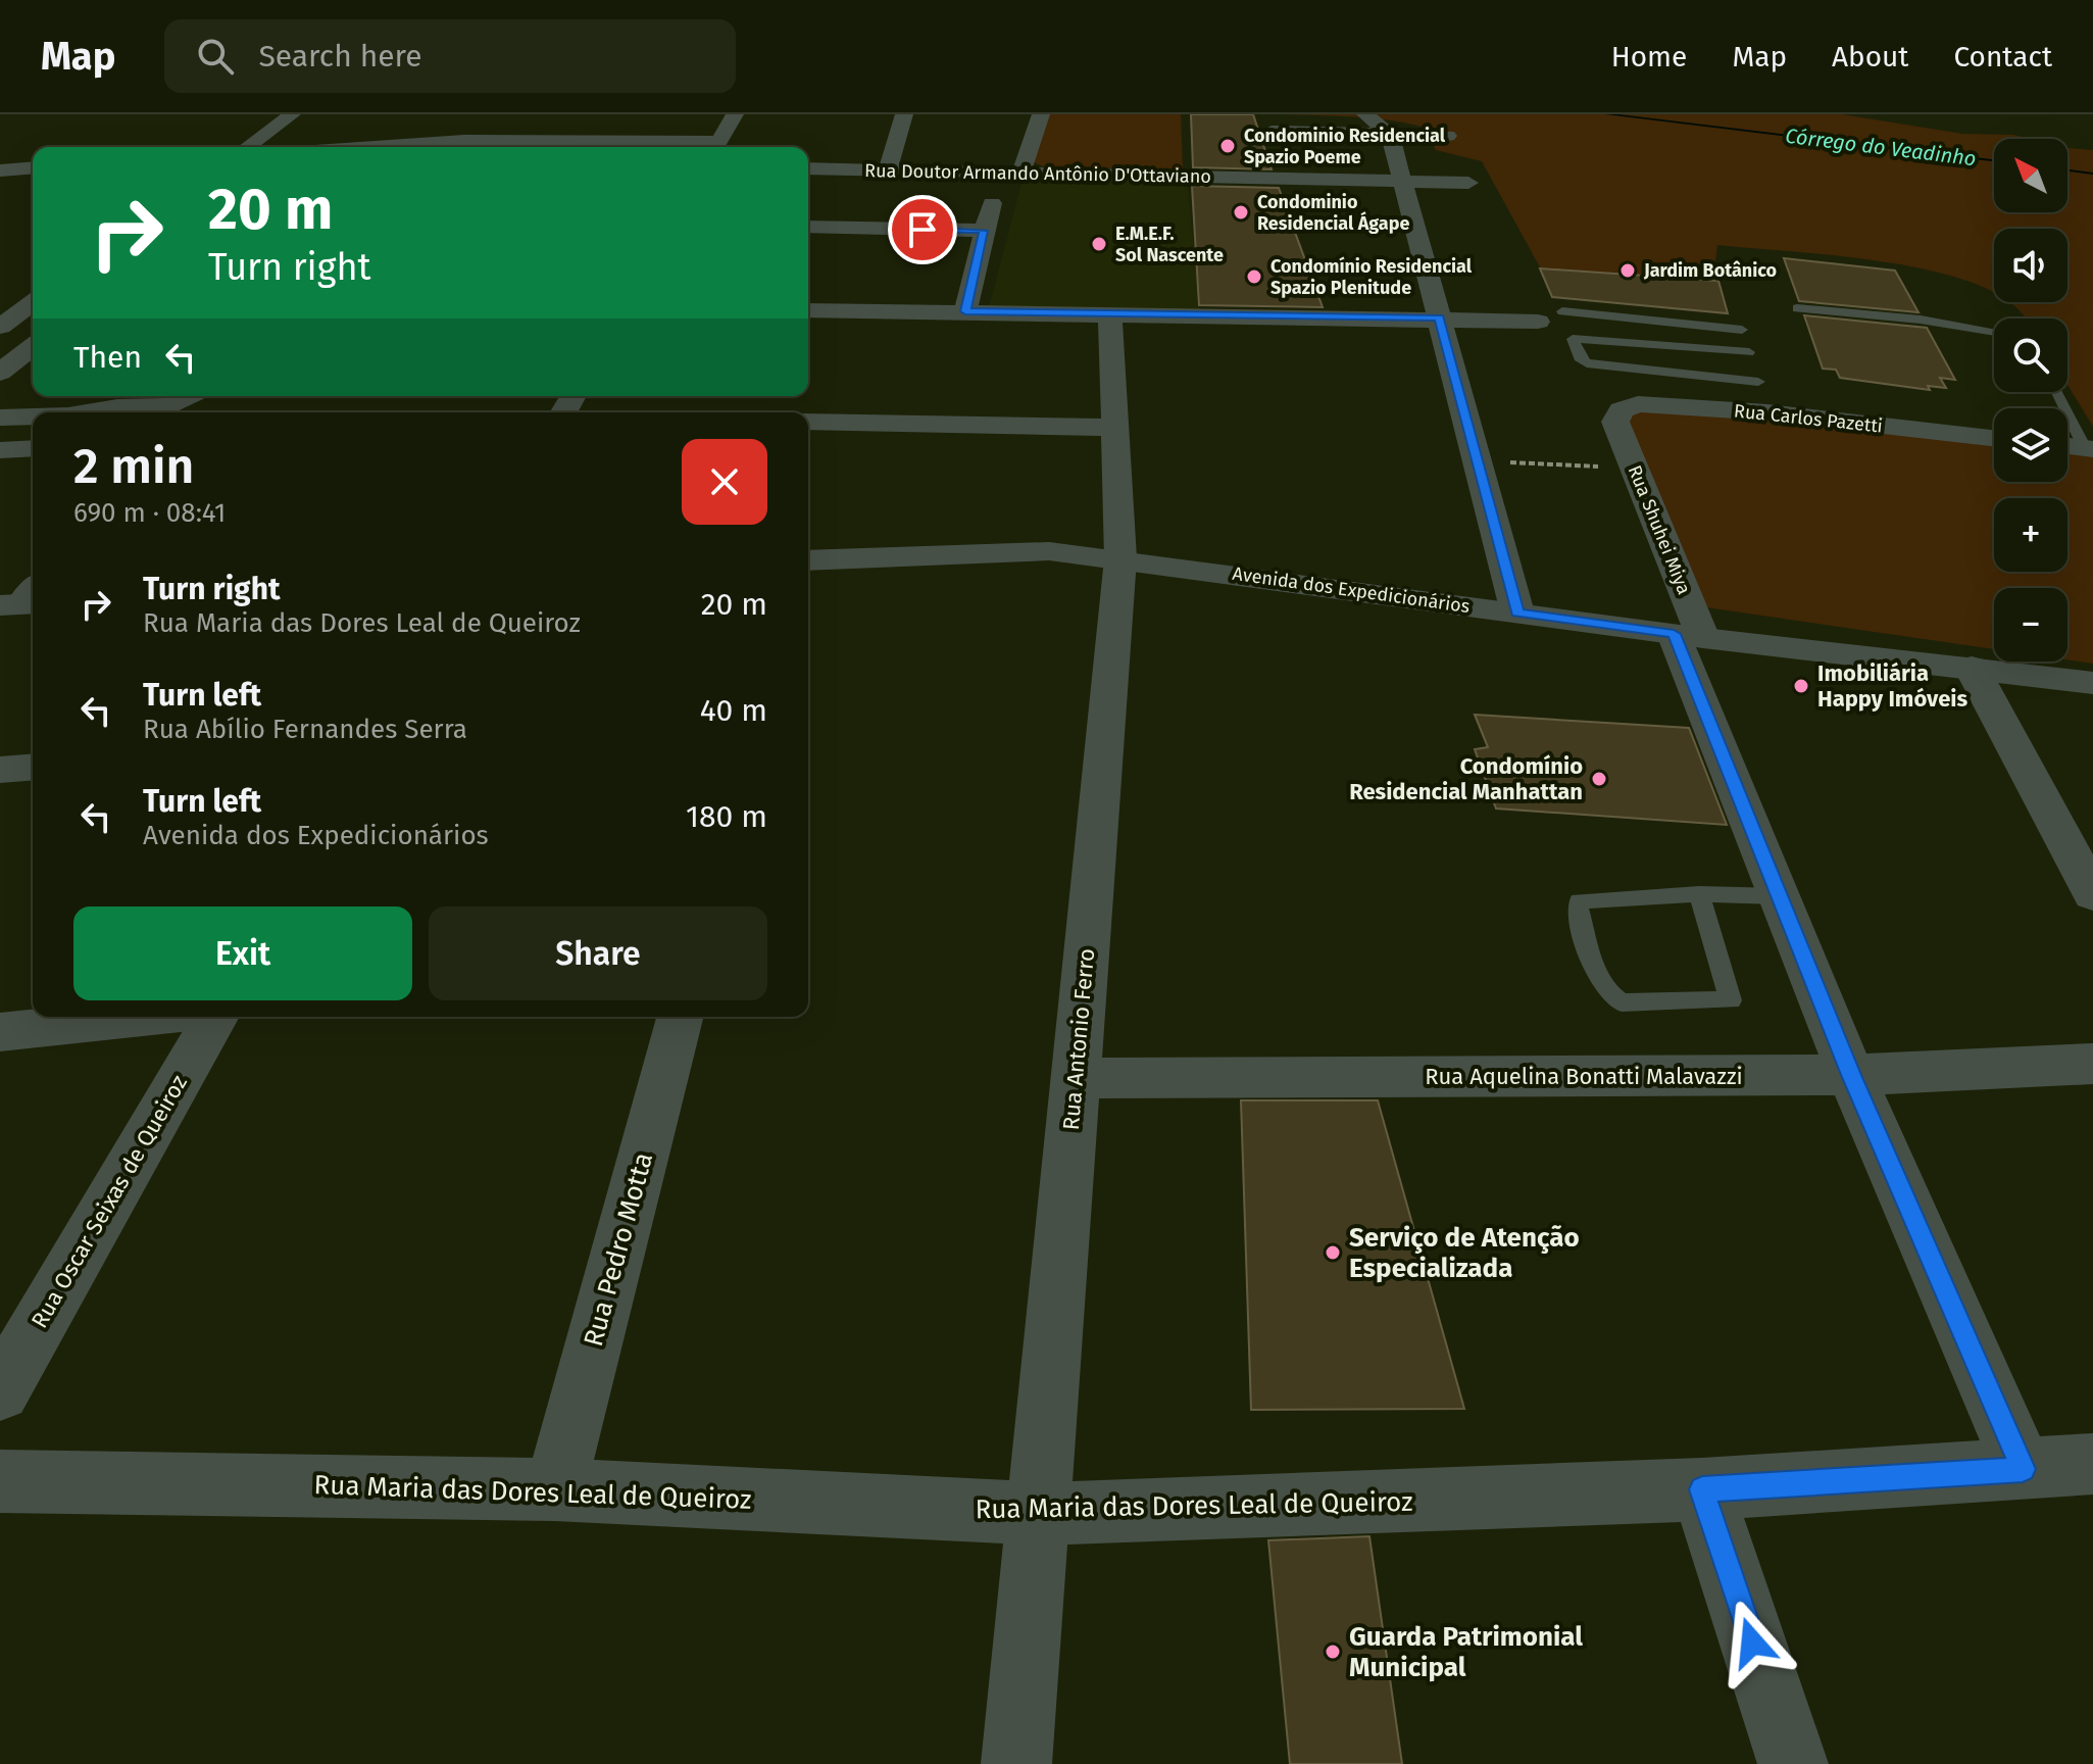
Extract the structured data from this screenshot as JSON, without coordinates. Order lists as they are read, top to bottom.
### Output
{
  "streets": {
    "street": [
      "Rua Doutor Armando Antônio D'Ottaviano",
      "Rua Carlos Pazetti",
      "Rua Shuhei Miya",
      "Avenida dos Expedicionários",
      "Rua Antonio Ferro",
      "Rua Aquelina Bonatti Malavazzi",
      "Rua Oscar Seixas de Queiroz",
      "Rua Pedro Motta",
      "Rua Maria das Dores Leal de Queiroz"
    ]
  },
  "crossings": [
    ["Rua Carlos Pazetti", "Rua Shuhei Miya"],
    ["Rua Shuhei Miya", "Avenida dos Expedicionários"],
    ["Rua Shuhei Miya", "Rua Aquelina Bonatti Malavazzi"],
    ["Rua Shuhei Miya", "Rua Maria das Dores Leal de Queiroz"],
    ["Avenida dos Expedicionários", "Rua Antonio Ferro"],
    ["Rua Antonio Ferro", "Rua Aquelina Bonatti Malavazzi"],
    ["Rua Antonio Ferro", "Rua Maria das Dores Leal de Queiroz"],
    ["Rua Pedro Motta", "Rua Maria das Dores Leal de Queiroz"]
  ],
  "water": ["Córrego do Veadinho"],
  "places": [
    "Condominio Residencial Spazio Poeme",
    "Condominio Residencial Ágape",
    "E.M.E.F. Sol Nascente",
    "Jardim Botânico",
    "Condomínio Residencial Spazio Plenitude",
    "Imobiliária Happy Imóveis",
    "Condomínio Residencial Manhattan",
    "Serviço de Atenção Especializada",
    "Guarda Patrimonial Municipal"
  ],
  "north": "top left",
  "page": {
    "header": "Map",
    "search": "Search here",
    "nav": [
      "Home",
      "Map",
      "About",
      "Contact"
    ],
    "map_buttons": ["+", "−"],
    "turn": ["20 m", "Turn right"],
    "then": "Then",
    "heading": ["2 min", "690 m · 08:41"],
    "list": [
      {
        "name": "Turn right",
        "note": "Rua Maria das Dores Leal de Queiroz",
        "value": "20 m"
      },
      {
        "name": "Turn left",
        "note": "Rua Abílio Fernandes Serra",
        "value": "40 m"
      },
      {
        "name": "Turn left",
        "note": "Avenida dos Expedicionários",
        "value": "180 m"
      }
    ],
    "buttons": ["Exit", "Share"]
  }
}
